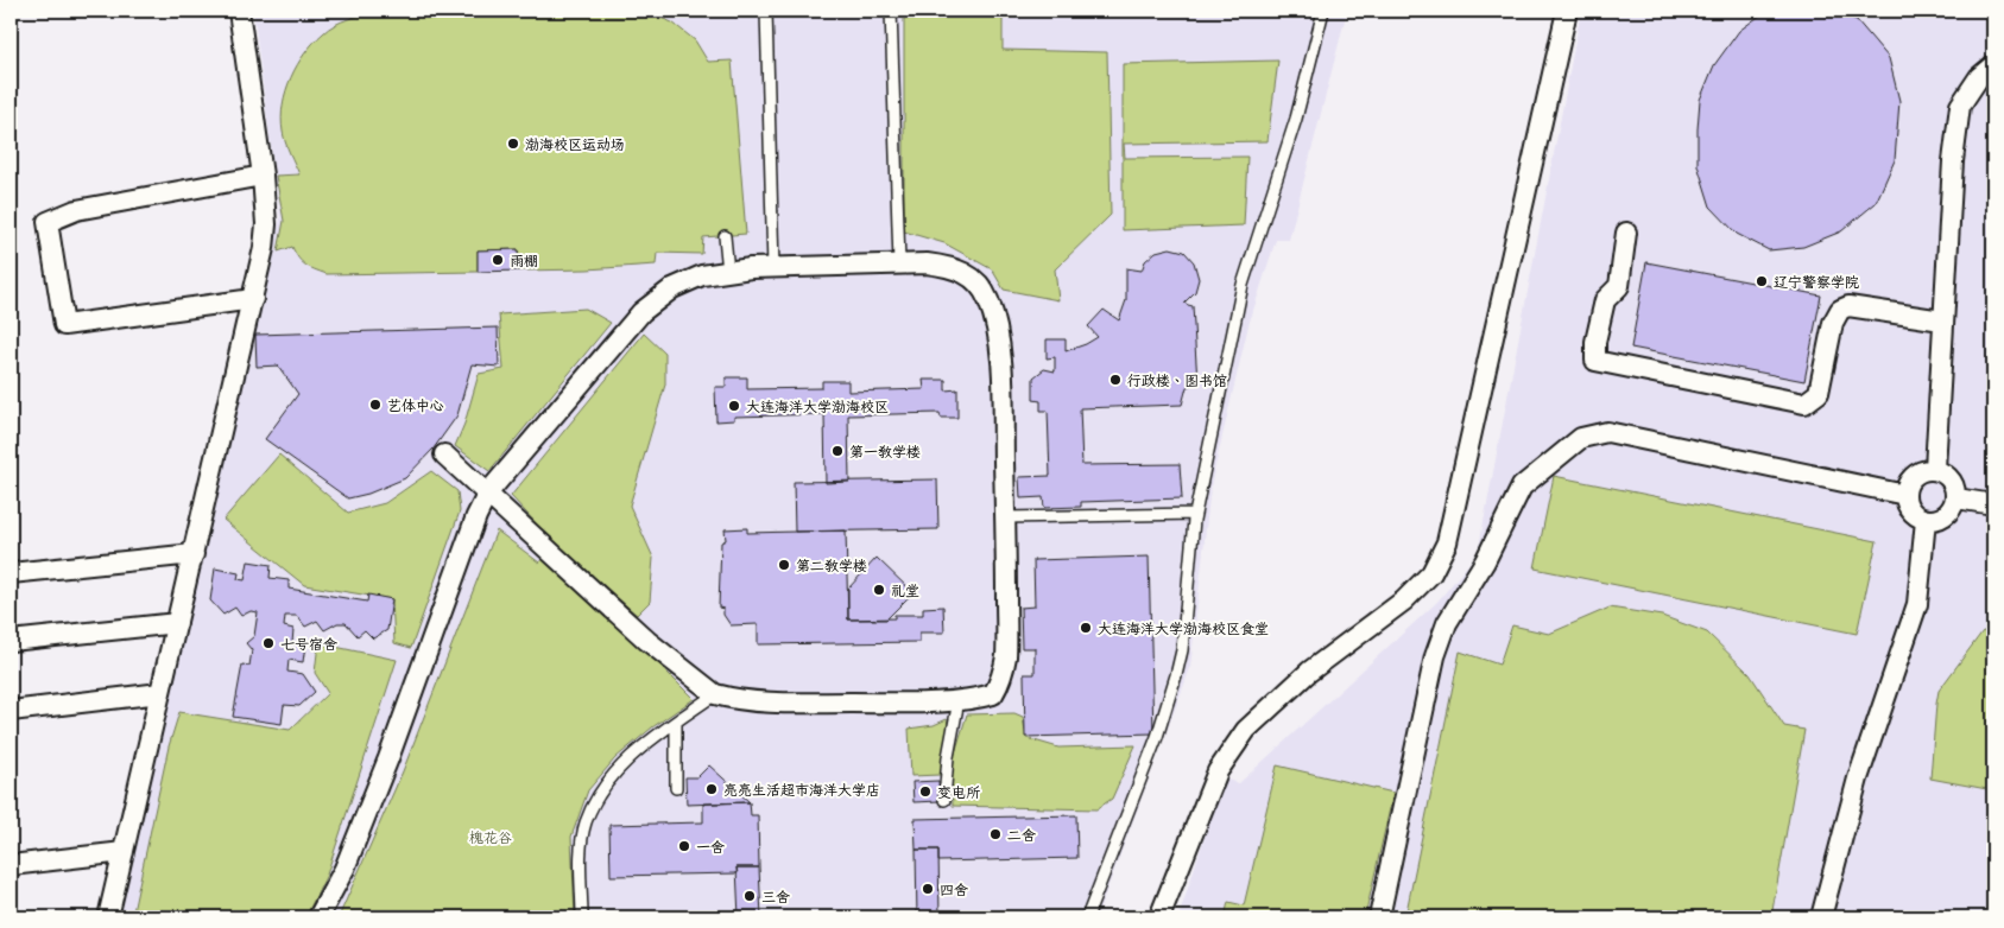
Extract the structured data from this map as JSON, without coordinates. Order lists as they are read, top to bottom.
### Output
{
  "parks": ["槐花谷"],
  "places": [
    "渤海校区运动场",
    "雨棚",
    "辽宁警察学院",
    "行政楼、图书馆",
    "艺体中心",
    "大连海洋大学渤海校区",
    "第一教学楼",
    "第二教学楼",
    "礼堂",
    "大连海洋大学渤海校区食堂",
    "七号宿舍",
    "亮亮生活超市海洋大学店",
    "变电所",
    "二舍",
    "一舍",
    "四舍",
    "三舍"
  ]
}
